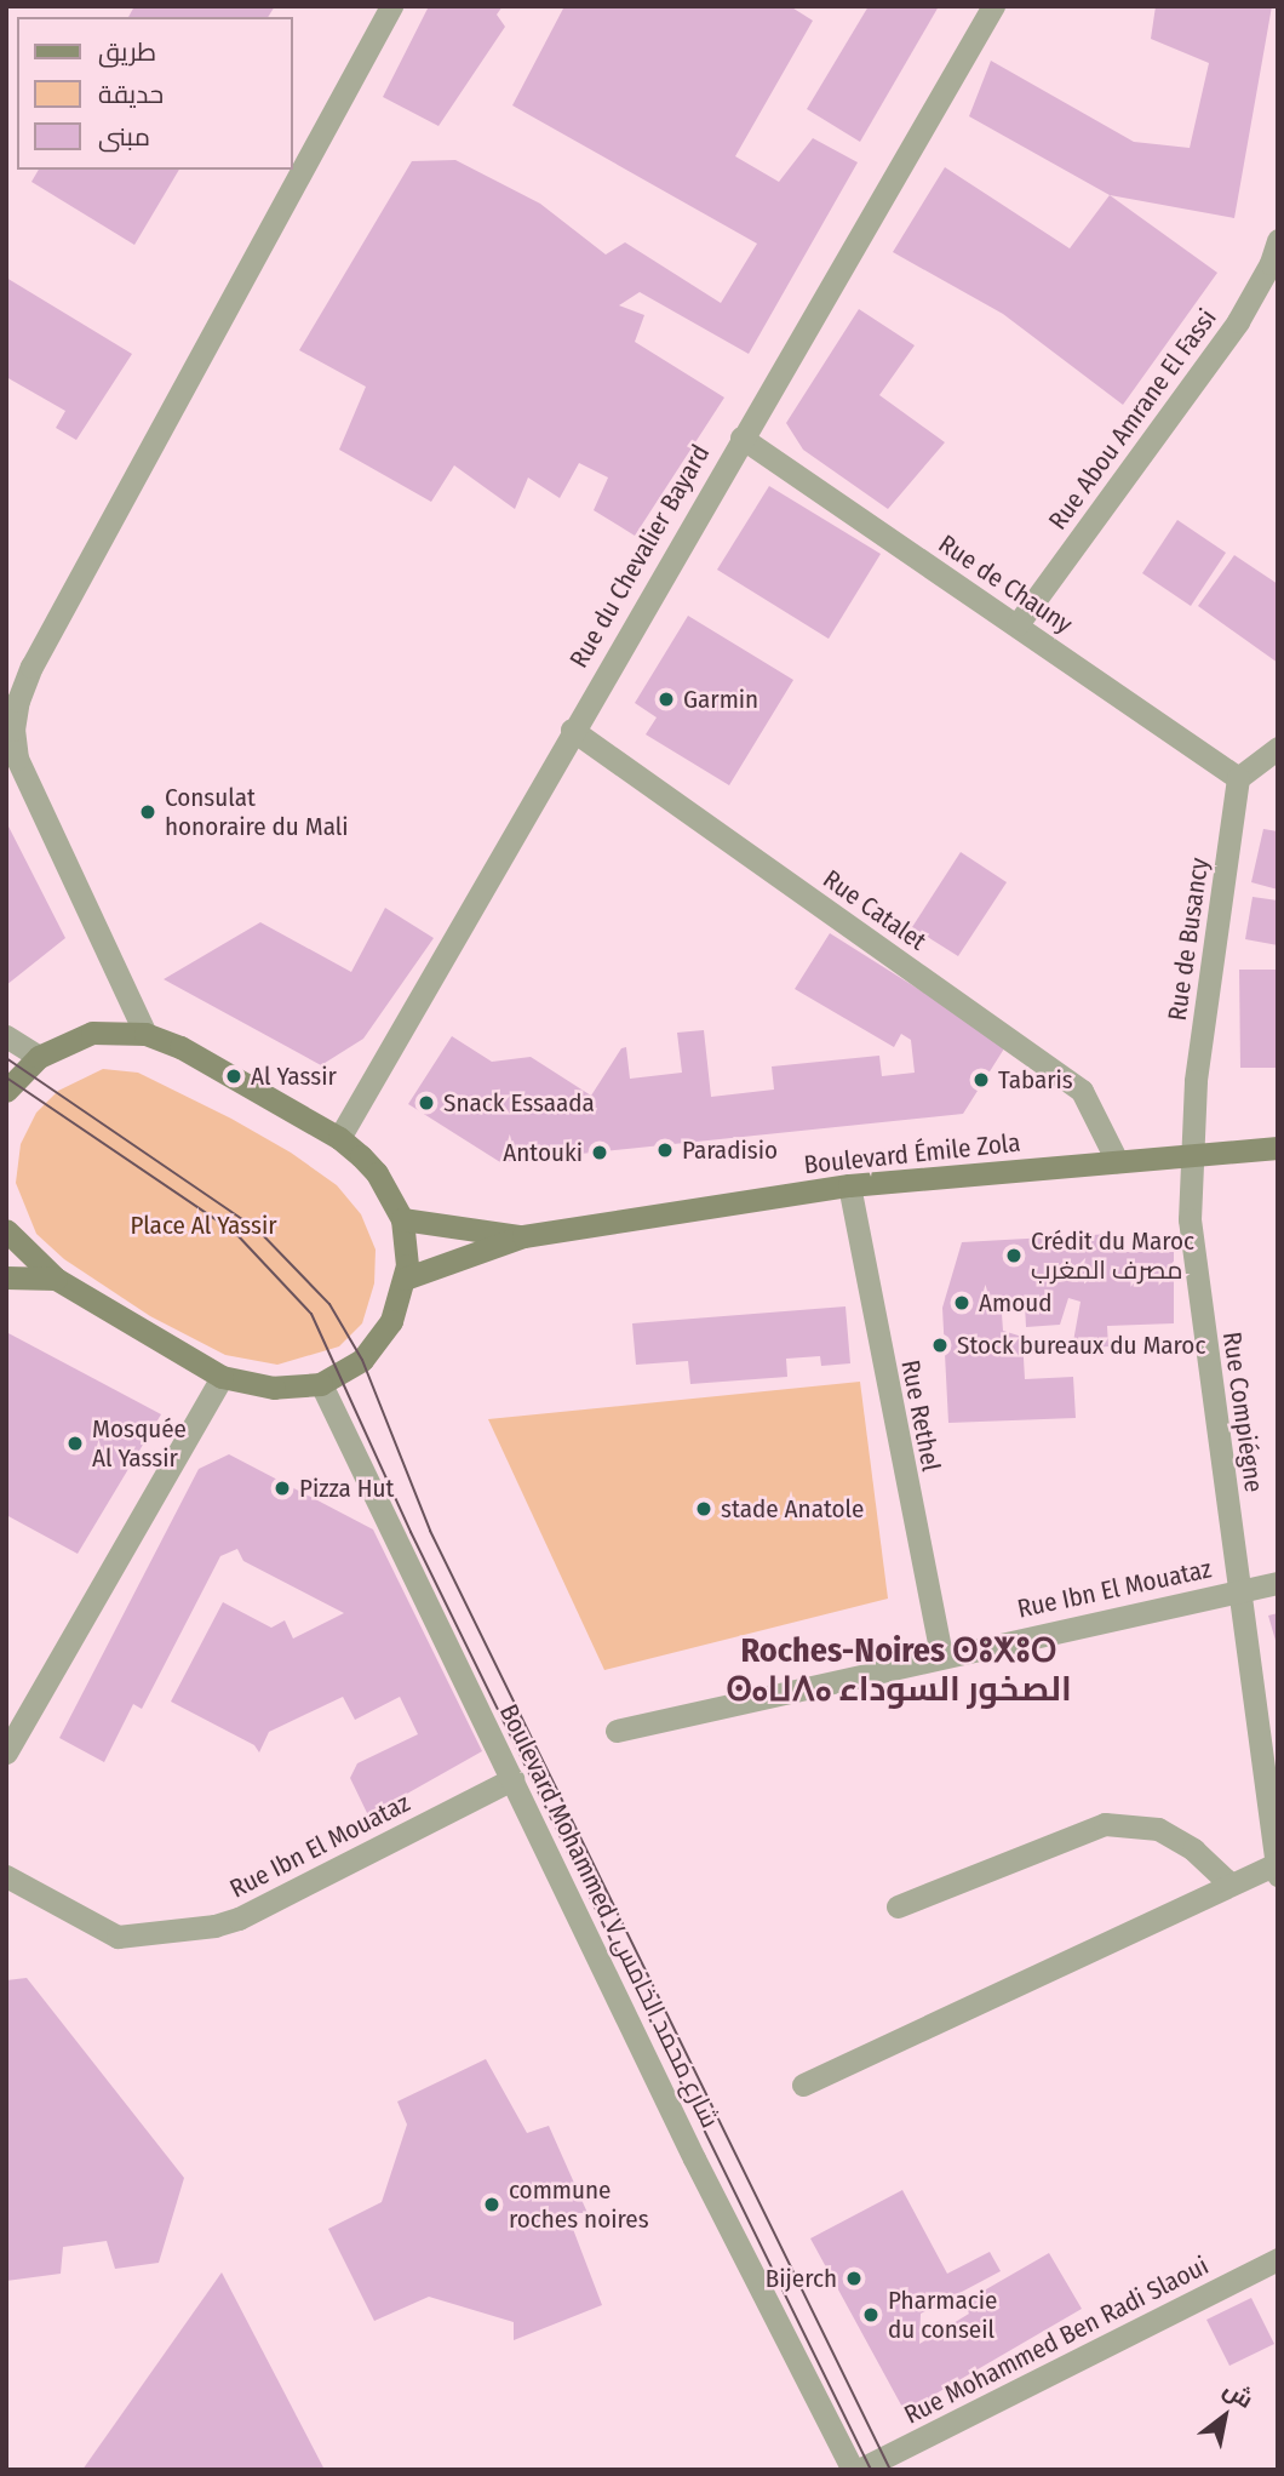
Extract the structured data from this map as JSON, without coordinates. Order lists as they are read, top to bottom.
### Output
{
  "streets": {
    "main road": ["Boulevard Émile Zola"],
    "street": [
      "Rue Abou Amrane El Fassi",
      "Rue du Chevalier Bayard",
      "Rue de Chauny",
      "Rue Catalet",
      "Rue de Busancy",
      "Rue Compiégne",
      "Rue Rethel",
      "Rue Ibn El Mouataz",
      "Boulevard Mohammed V شارع محمد الخامس",
      "Rue Mohammed Ben Radi Slaoui"
    ]
  },
  "crossings": [
    ["Rue Abou Amrane El Fassi", "Rue de Chauny"],
    ["Rue du Chevalier Bayard", "Rue de Chauny"],
    ["Rue du Chevalier Bayard", "Rue Catalet"],
    ["Rue de Chauny", "Rue de Busancy"],
    ["Rue Catalet", "Boulevard Émile Zola"],
    ["Rue de Busancy", "Boulevard Émile Zola"],
    ["Rue de Busancy", "Rue Compiégne"],
    ["Boulevard Émile Zola", "Rue Compiégne"],
    ["Boulevard Émile Zola", "Rue Rethel"],
    ["Rue Compiégne", "Rue Ibn El Mouataz"],
    ["Rue Rethel", "Rue Ibn El Mouataz"],
    ["Rue Ibn El Mouataz", "Boulevard Mohammed V شارع محمد الخامس"],
    ["Boulevard Mohammed V شارع محمد الخامس", "Rue Mohammed Ben Radi Slaoui"]
  ],
  "districts": ["Roches-Noires ⵙⵓⵅⵓⵔ ⵙⴰⵡⴷⴰ الصخور السوداء"],
  "parks": ["Place Al Yassir"],
  "places": [
    "Garmin",
    "Consulat honoraire du Mali",
    "Al Yassir",
    "Tabaris",
    "Snack Essaada",
    "Paradisio",
    "Antouki",
    "Crédit du Maroc مصرف المغرب",
    "Amoud",
    "Stock bureaux du Maroc",
    "Mosquée Al Yassir",
    "Pizza Hut",
    "stade Anatole",
    "commune roches noires",
    "Bijerch",
    "Pharmacie du conseil"
  ],
  "legend": ["طريق", "حديقة", "مبنى"],
  "north": "top right"
}
